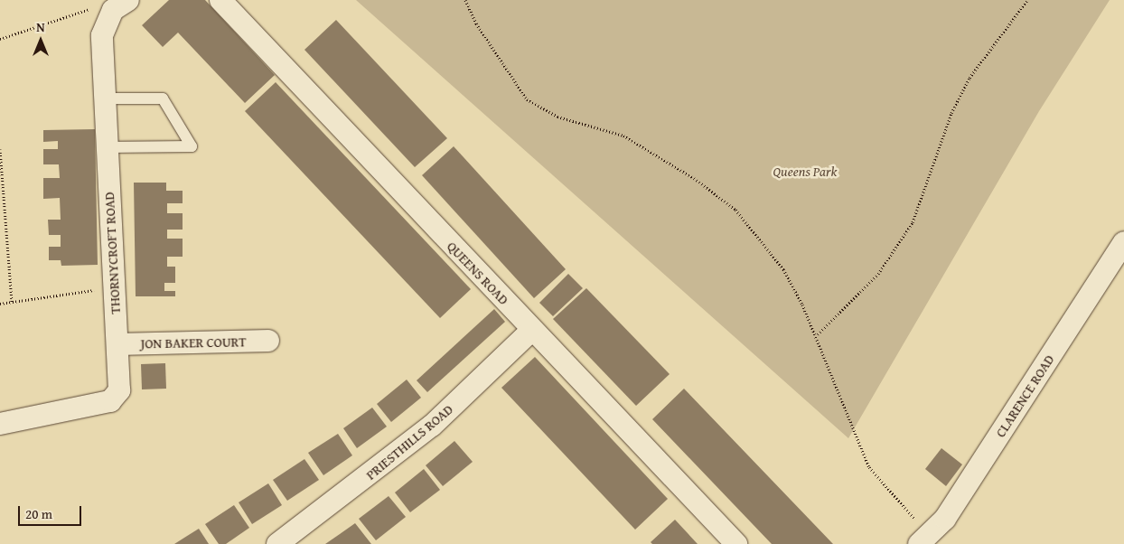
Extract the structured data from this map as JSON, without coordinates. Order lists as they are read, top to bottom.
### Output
{
  "streets": {
    "street": [
      "THORNYCROFT ROAD",
      "QUEENS ROAD",
      "JON BAKER COURT",
      "CLARENCE ROAD",
      "PRIESTHILLS ROAD"
    ]
  },
  "crossings": [
    ["THORNYCROFT ROAD", "JON BAKER COURT"],
    ["QUEENS ROAD", "PRIESTHILLS ROAD"]
  ],
  "parks": ["Queens Park"],
  "scale_bar": "20 m",
  "north": "top"
}
